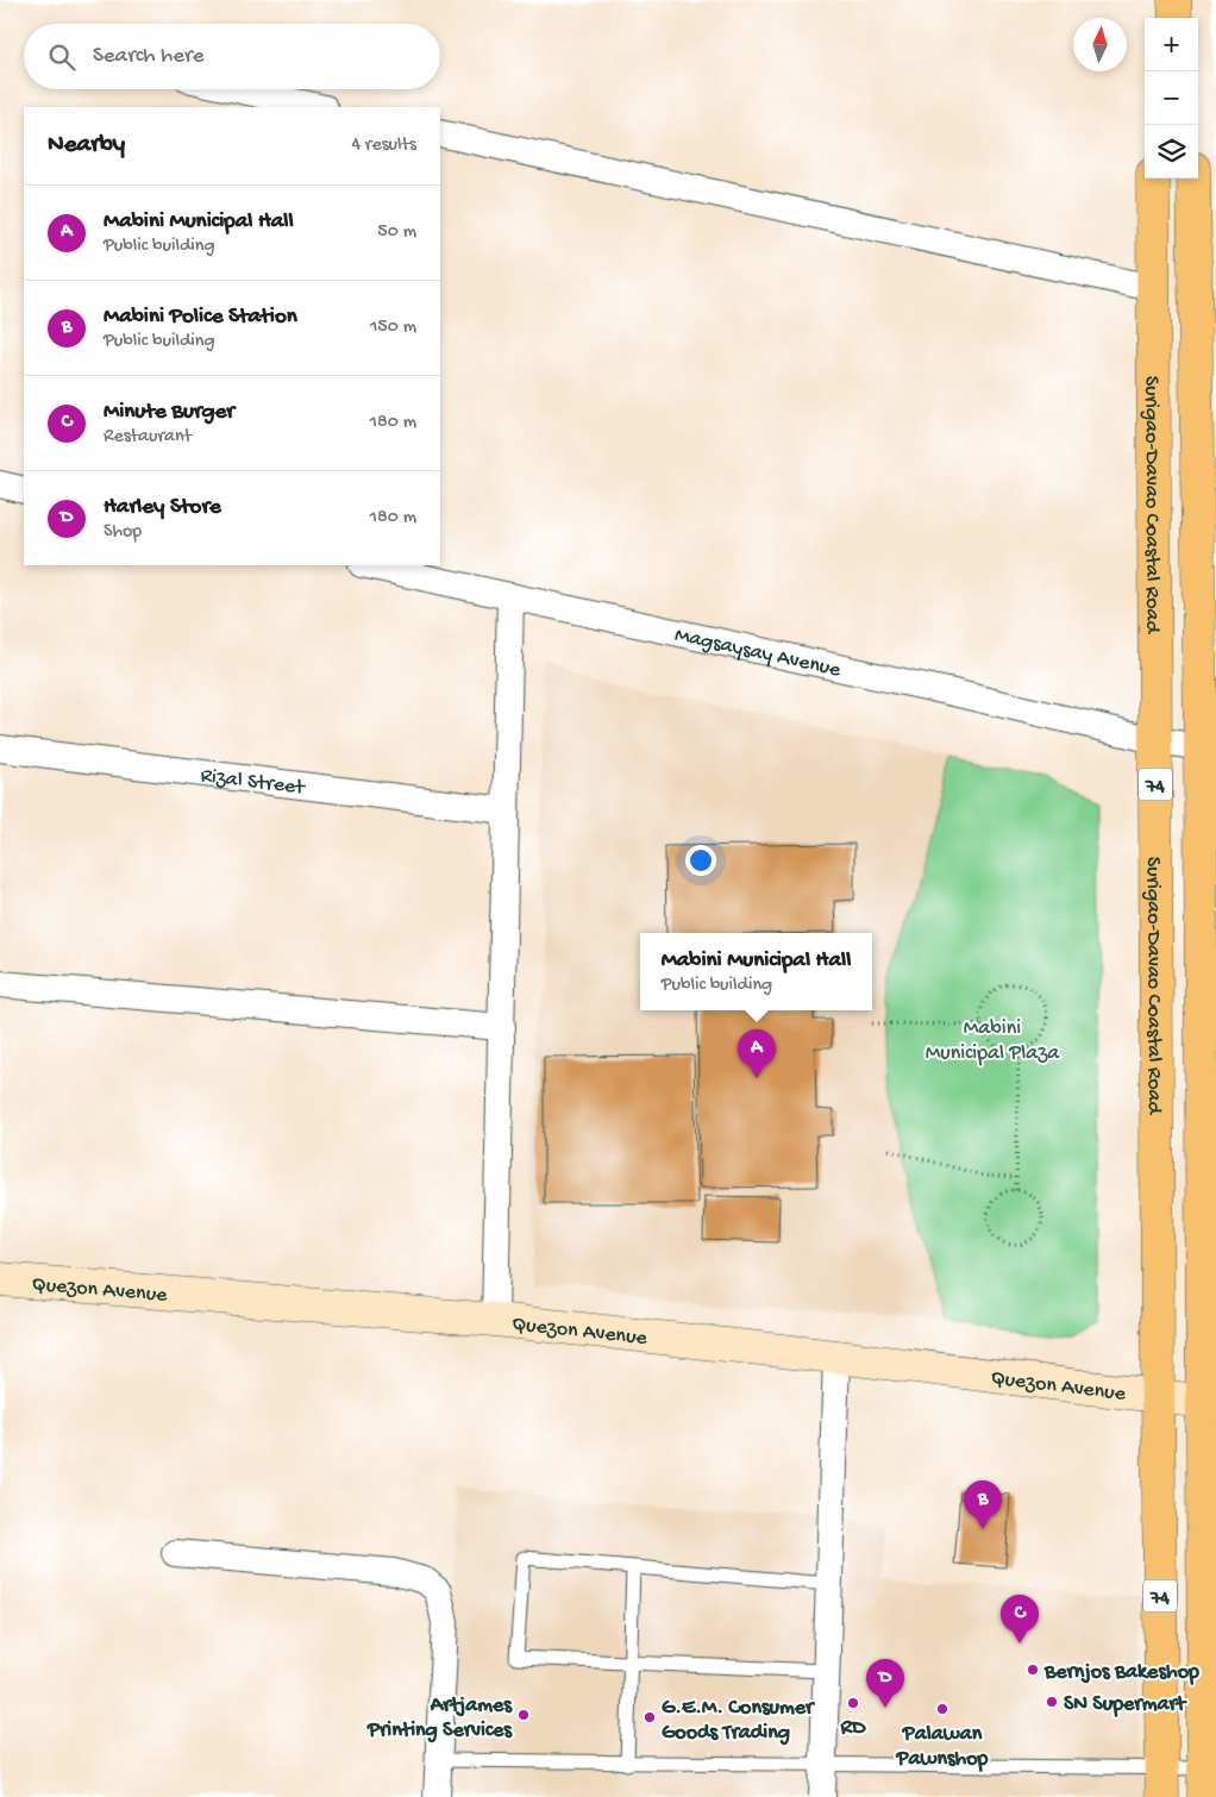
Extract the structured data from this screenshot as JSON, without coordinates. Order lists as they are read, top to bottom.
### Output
{
  "streets": {
    "highway": ["Surigao-Davao Coastal Road", "74"],
    "street": ["Magsaysay Avenue", "Rizal Street", "Quezon Avenue"]
  },
  "crossings": [
    ["Surigao-Davao Coastal Road", "Magsaysay Avenue"],
    ["Surigao-Davao Coastal Road", "Quezon Avenue"]
  ],
  "parks": ["Mabini Municipal Plaza"],
  "places": [
    "Bernjos Bakeshop",
    "SN Supermart",
    "RD",
    "Palawan Pawnshop",
    "Artjames Printing Services",
    "G.E.M. Consumer Goods Trading"
  ],
  "north": "top",
  "page": {
    "map_buttons": ["+", "−"],
    "search": "Search here",
    "heading": ["Nearby", "4 results"],
    "list": [
      {
        "mark": "A",
        "name": "Mabini Municipal Hall",
        "note": "Public building",
        "value": "50 m"
      },
      {
        "mark": "B",
        "name": "Mabini Police Station",
        "note": "Public building",
        "value": "150 m"
      },
      {
        "mark": "C",
        "name": "Minute Burger",
        "note": "Restaurant",
        "value": "180 m"
      },
      {
        "mark": "D",
        "name": "Harley Store",
        "note": "Shop",
        "value": "180 m"
      }
    ],
    "popup": ["Mabini Municipal Hall", "Public building"],
    "pins": [
      "A",
      "B",
      "C",
      "D"
    ]
  }
}
